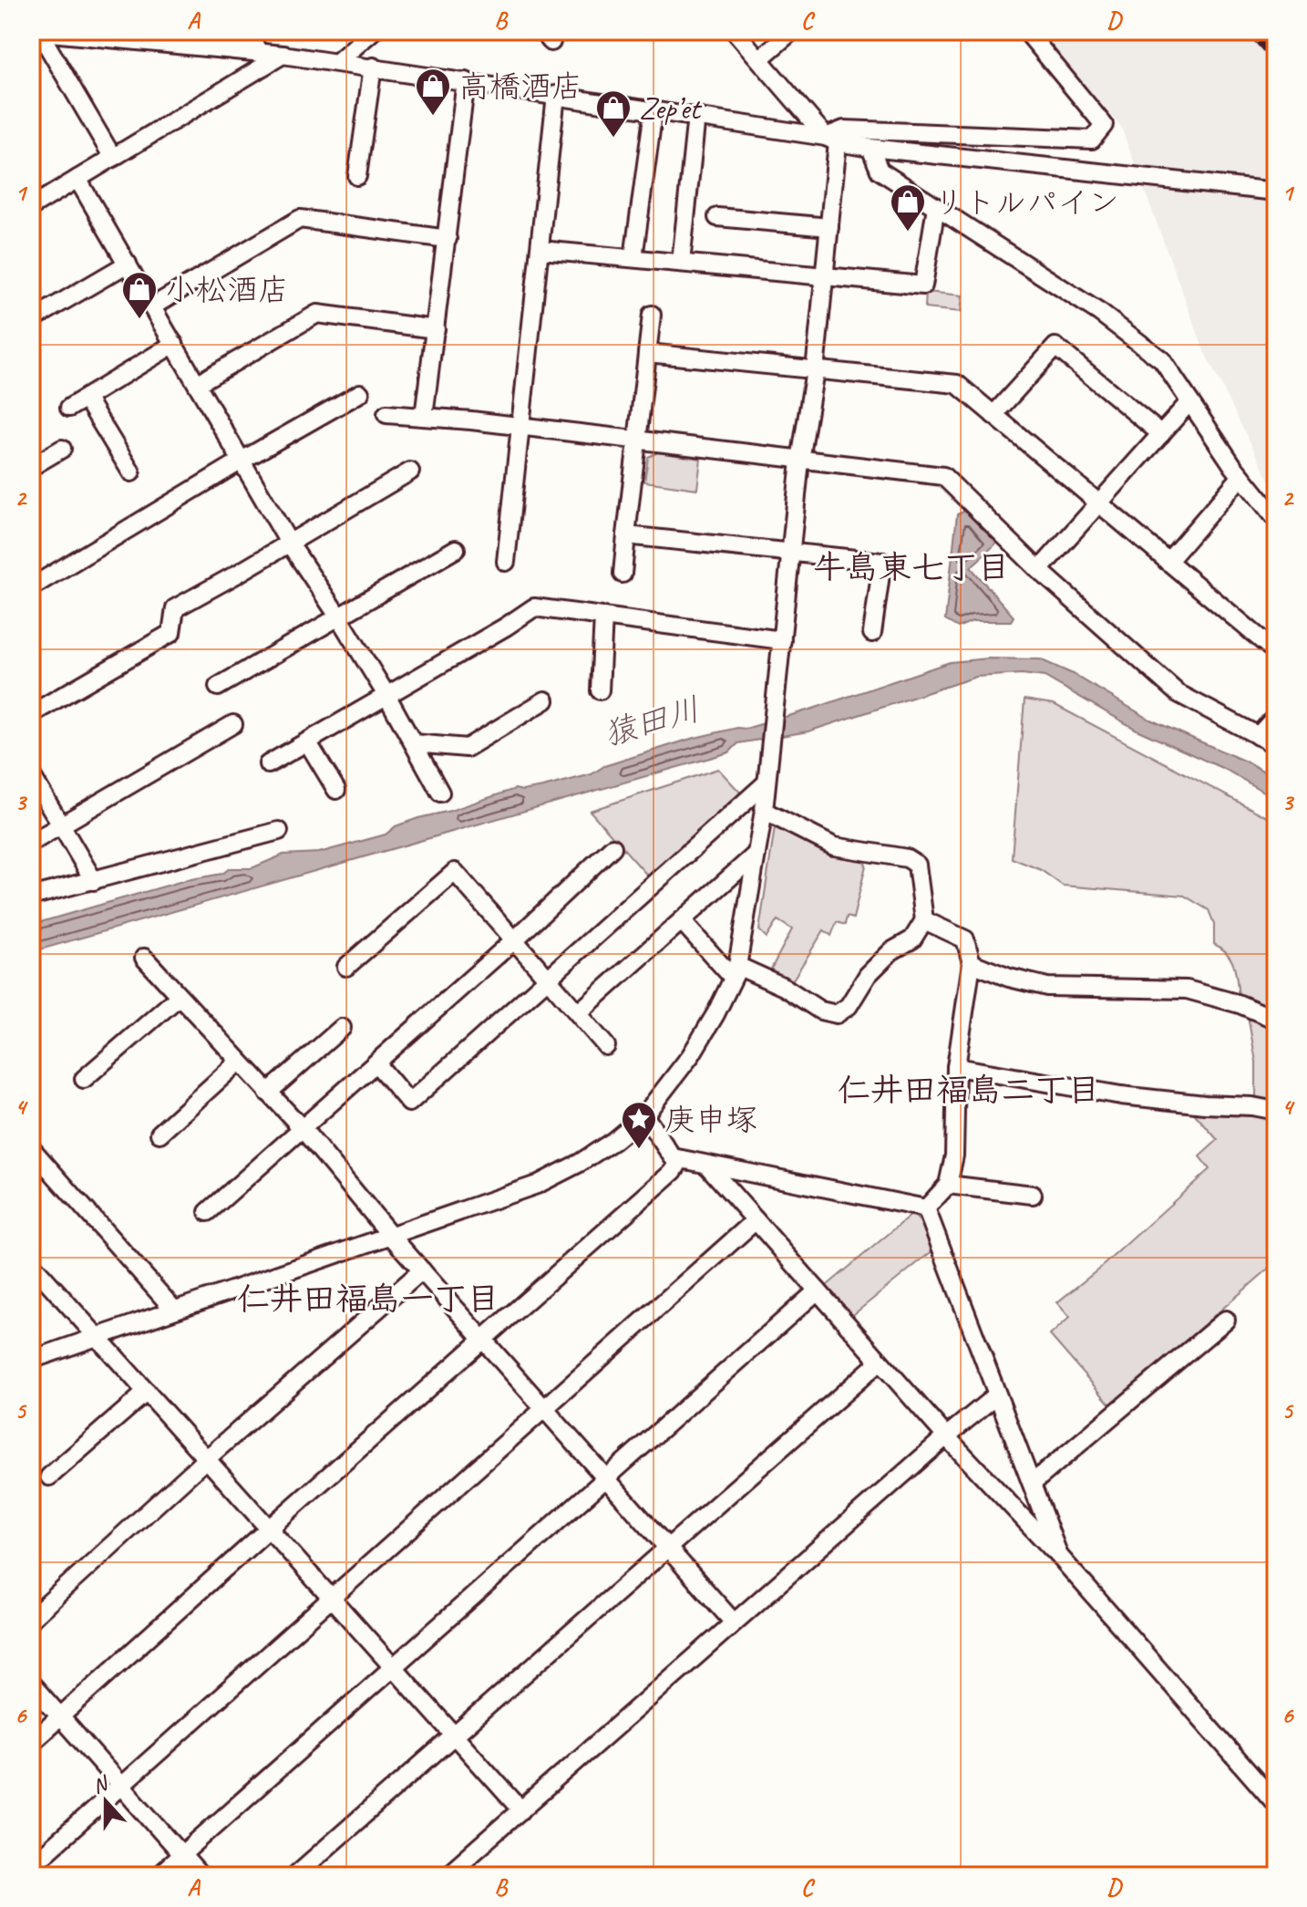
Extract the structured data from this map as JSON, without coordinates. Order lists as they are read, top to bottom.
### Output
{
  "districts": ["牛島東七丁目", "仁井田福島二丁目", "仁井田福島一丁目"],
  "water": ["猿田川"],
  "places": {
    "shop": [
      "高橋酒店",
      "Zep’et",
      "リトルパイン",
      "小松酒店"
    ],
    "place": ["庚申塚"]
  },
  "north": "top",
  "grid": {
    "columns": [
      "A",
      "B",
      "C",
      "D"
    ],
    "rows": [
      "1",
      "2",
      "3",
      "4",
      "5",
      "6"
    ]
  }
}
